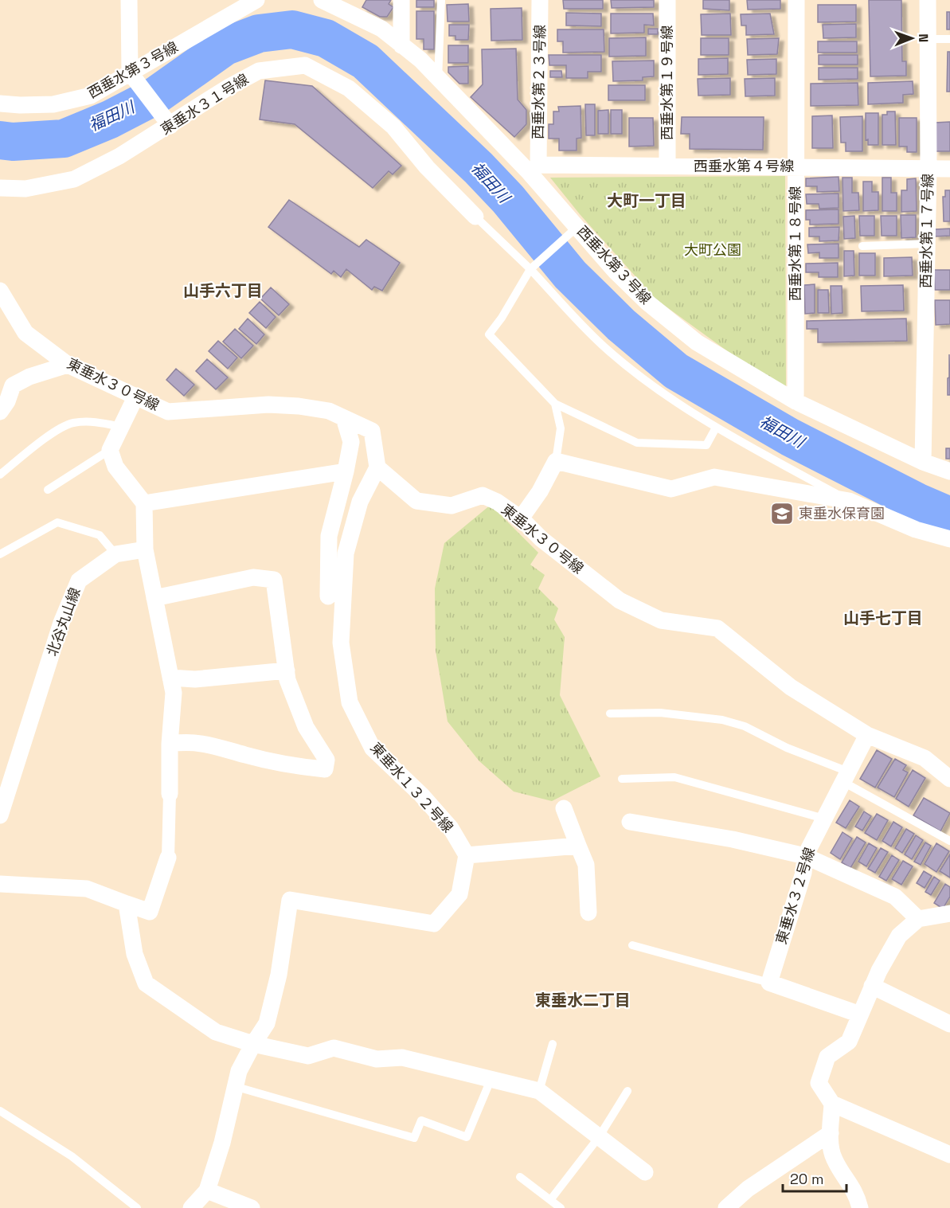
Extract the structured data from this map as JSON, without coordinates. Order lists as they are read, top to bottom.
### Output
{
  "streets": {
    "street": [
      "西垂水第３号線",
      "西垂水第２３号線",
      "西垂水第１９号線",
      "東垂水３１号線",
      "西垂水第４号線",
      "西垂水第１７号線",
      "西垂水第１８号線",
      "東垂水３０号線",
      "北谷丸山線",
      "東垂水１３２号線",
      "東垂水３２号線"
    ]
  },
  "crossings": [
    ["西垂水第３号線", "西垂水第２３号線"],
    ["西垂水第３号線", "西垂水第４号線"],
    ["西垂水第３号線", "西垂水第１７号線"],
    ["西垂水第３号線", "西垂水第１８号線"],
    ["西垂水第２３号線", "西垂水第４号線"],
    ["西垂水第１９号線", "西垂水第４号線"],
    ["西垂水第４号線", "西垂水第１７号線"],
    ["西垂水第４号線", "西垂水第１８号線"],
    ["東垂水３０号線", "東垂水１３２号線"],
    ["東垂水３０号線", "東垂水３２号線"]
  ],
  "districts": [
    "大町一丁目",
    "山手六丁目",
    "山手七丁目",
    "東垂水二丁目"
  ],
  "water": ["福田川"],
  "parks": ["大町公園"],
  "places": {
    "school or university": ["東垂水保育園"]
  },
  "scale_bar": "20 m",
  "north": "right"
}
